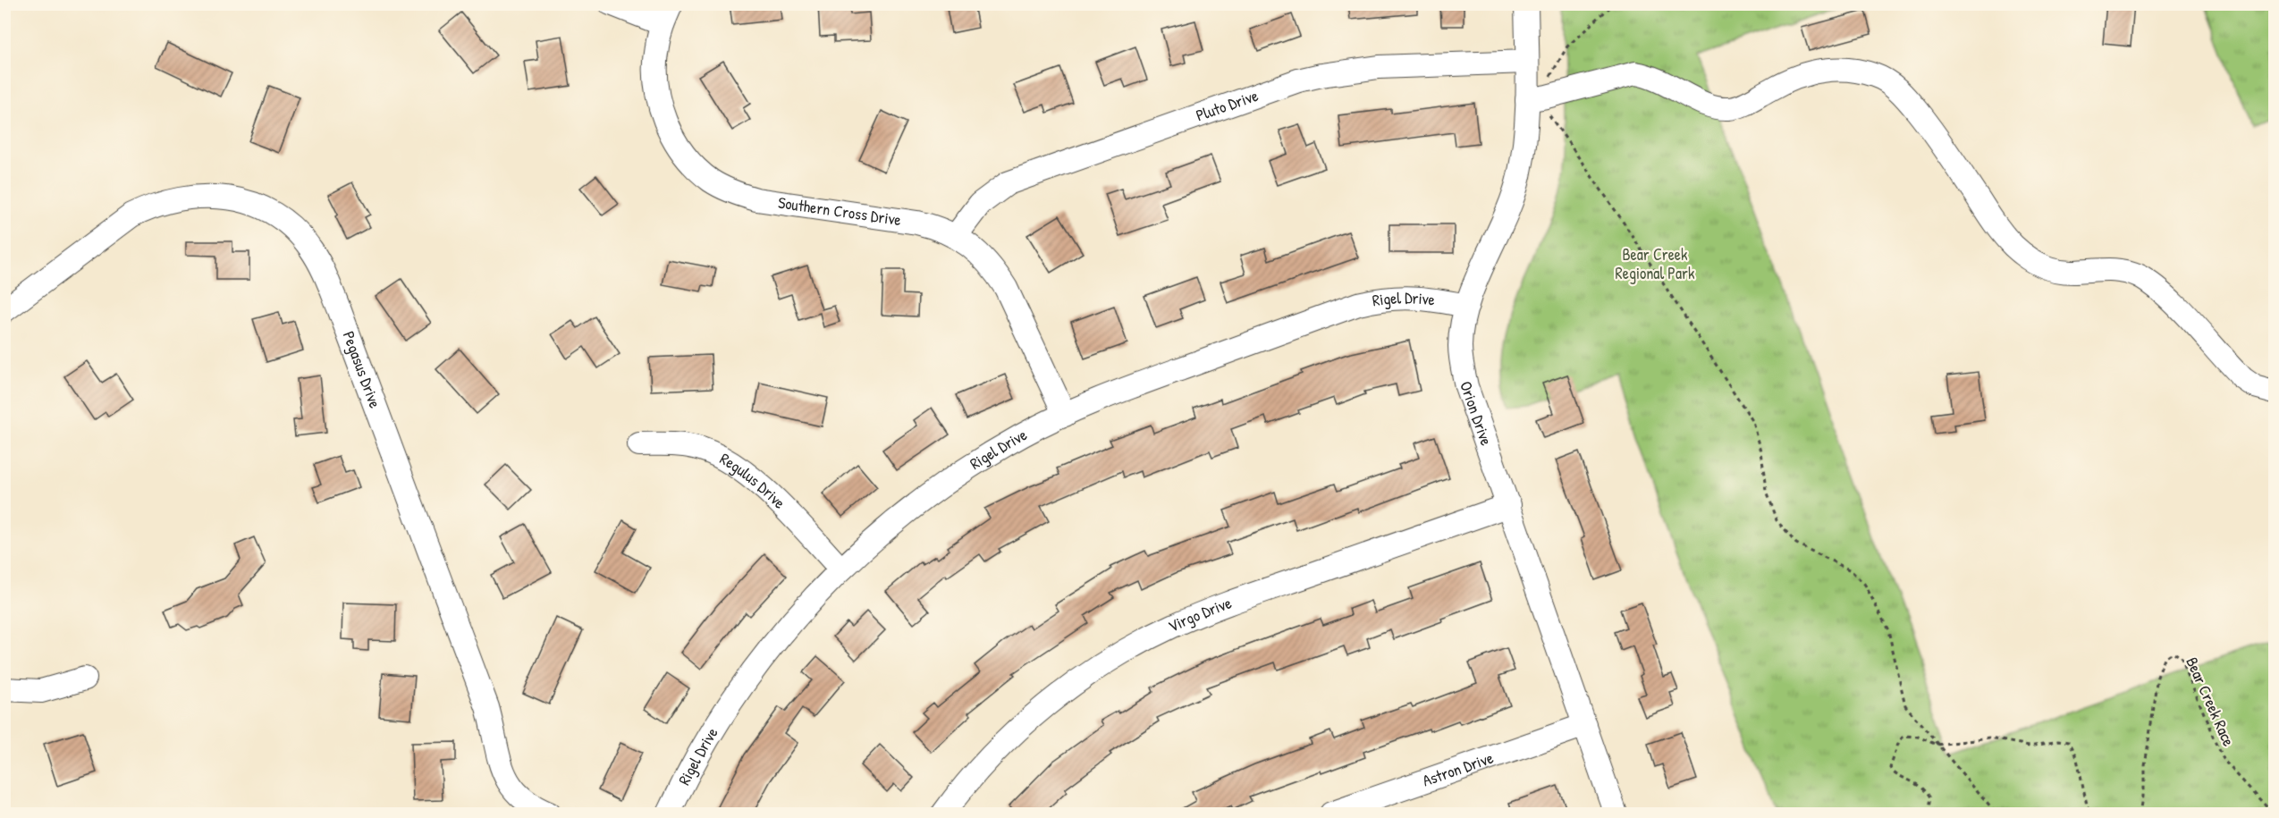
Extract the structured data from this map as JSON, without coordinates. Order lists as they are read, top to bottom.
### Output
{
  "streets": {
    "street": [
      "Pluto Drive",
      "Southern Cross Drive",
      "Rigel Drive",
      "Pegasus Drive",
      "Orion Drive",
      "Regulus Drive",
      "Virgo Drive",
      "Astron Drive"
    ],
    "path": ["Bear Creek Race"]
  },
  "crossings": [
    ["Pluto Drive", "Southern Cross Drive"],
    ["Pluto Drive", "Orion Drive"],
    ["Southern Cross Drive", "Rigel Drive"],
    ["Rigel Drive", "Orion Drive"],
    ["Rigel Drive", "Regulus Drive"],
    ["Orion Drive", "Virgo Drive"],
    ["Orion Drive", "Astron Drive"]
  ],
  "parks": ["Bear Creek Regional Park"]
}
